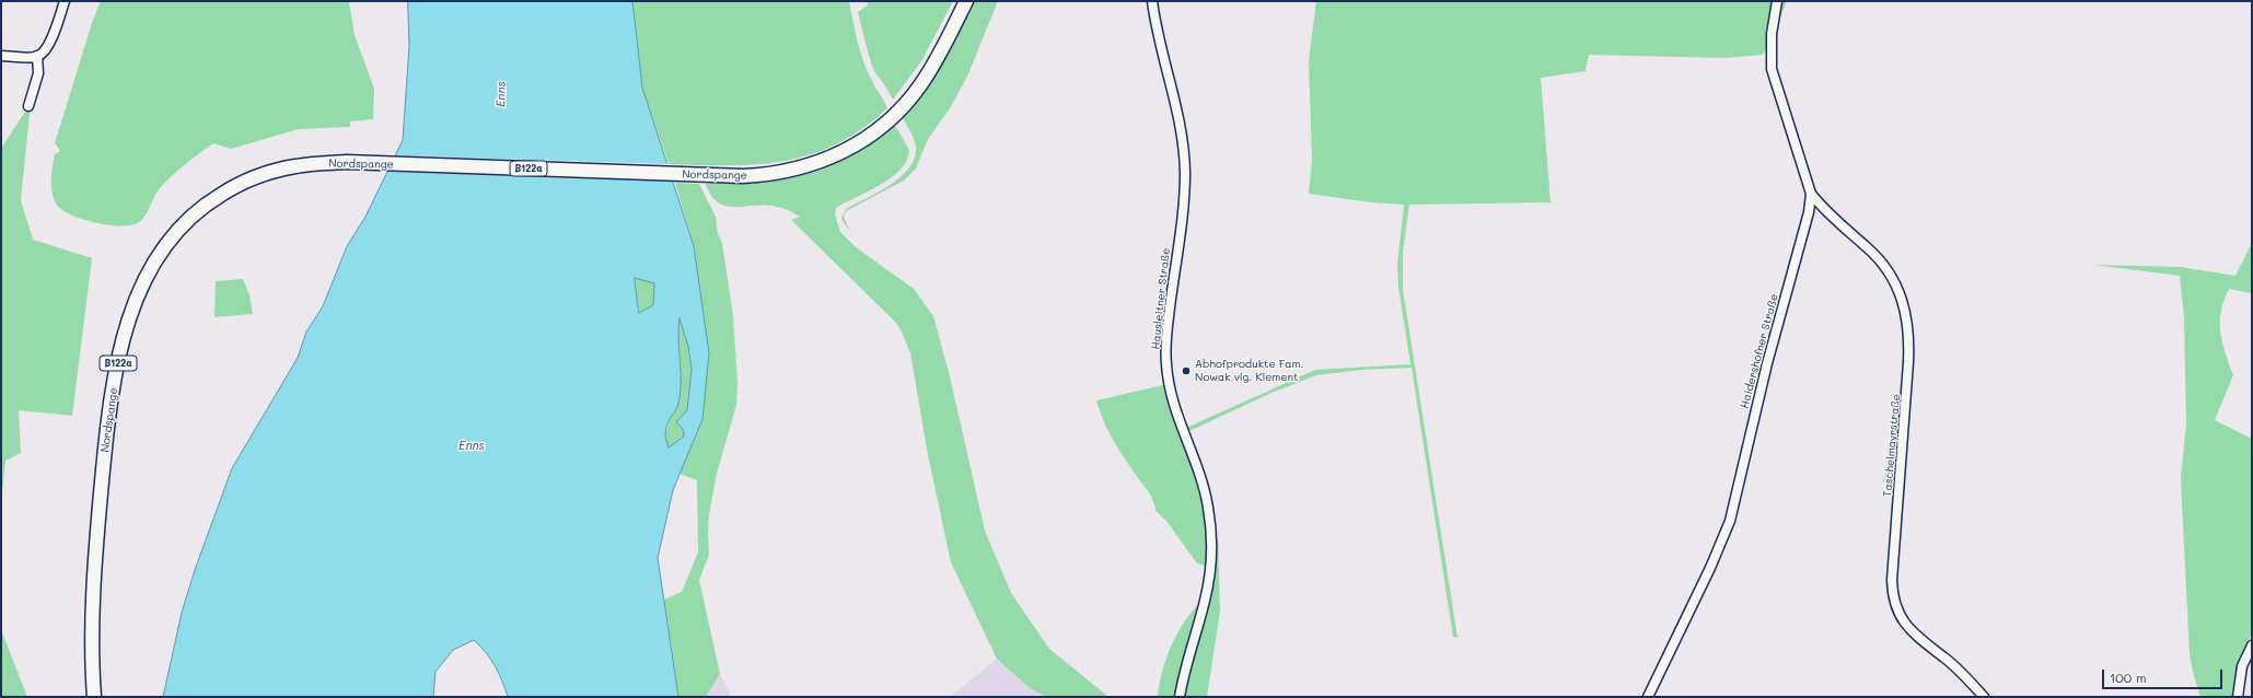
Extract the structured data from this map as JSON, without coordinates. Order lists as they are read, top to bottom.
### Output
{
  "streets": {
    "main road": ["Nordspange", "B122a"],
    "street": ["Hausleitner Straße", "Haidershofner Straße", "Taschelmayrstraße"]
  },
  "crossings": [
    ["Haidershofner Straße", "Taschelmayrstraße"]
  ],
  "water": ["Enns"],
  "places": ["Abhofprodukte Fam. Nowak vlg. Klement"],
  "scale_bar": "100 m"
}
